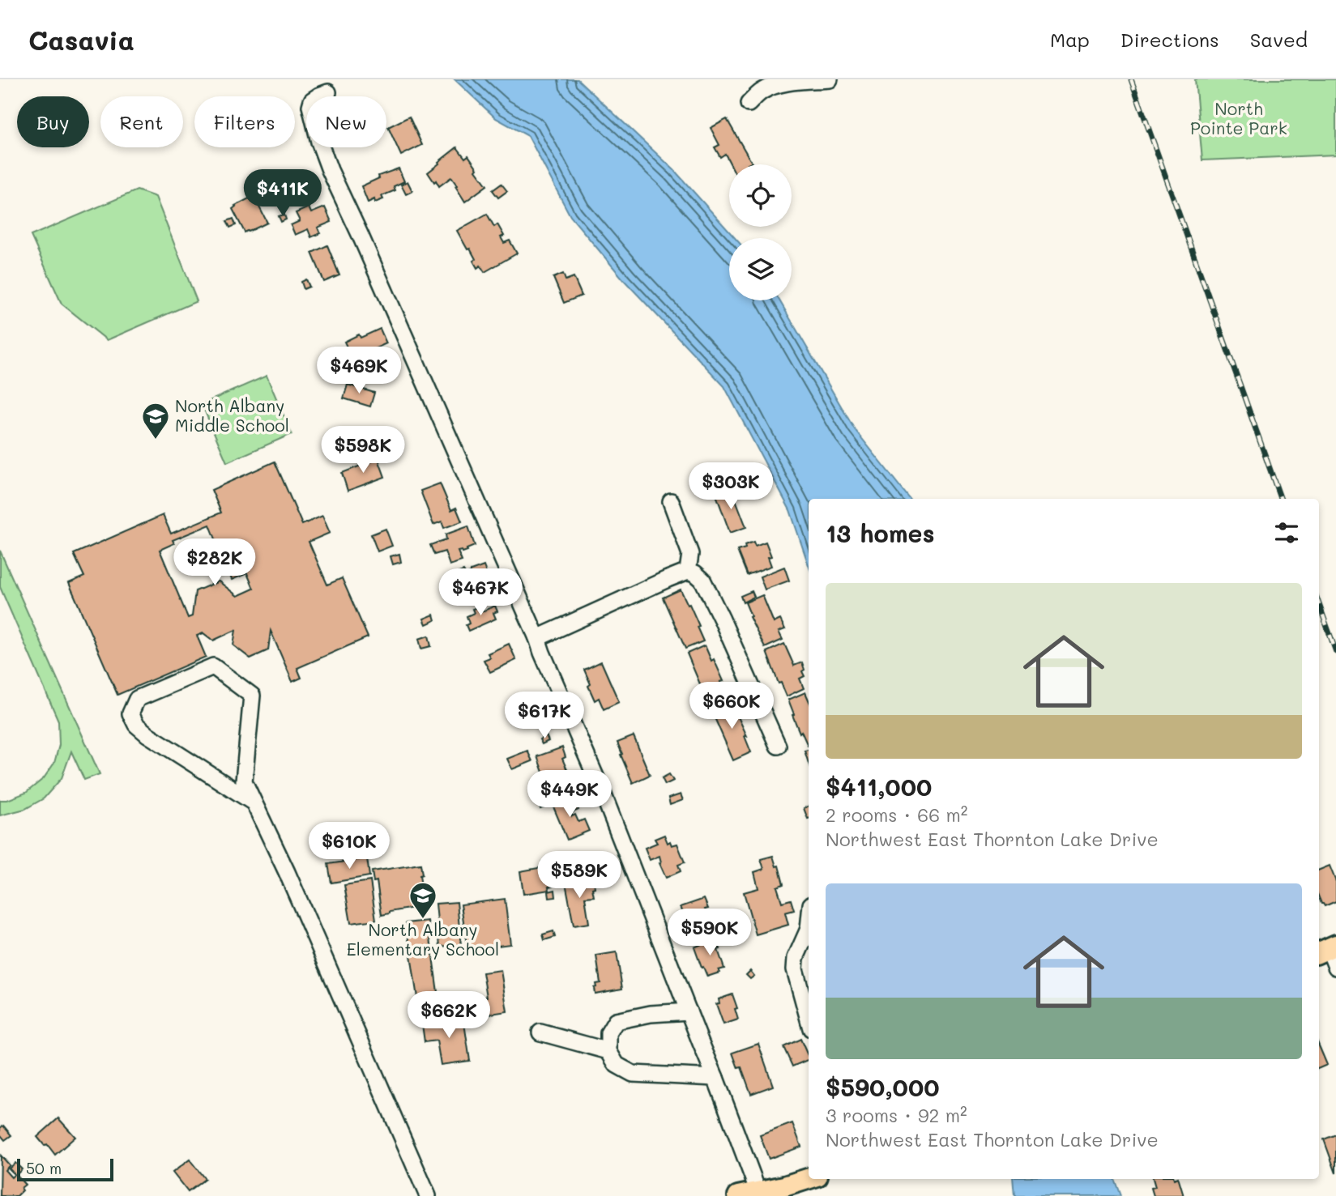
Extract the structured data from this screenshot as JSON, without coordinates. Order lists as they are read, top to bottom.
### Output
{
  "parks": ["North Pointe Park"],
  "places": {
    "school or university": ["North Albany Middle School", "North Albany Elementary School"]
  },
  "scale_bar": "50 m",
  "page": {
    "header": "Casavia",
    "nav": ["Map", "Directions", "Saved"],
    "chip": [
      "Buy",
      "Rent",
      "Filters",
      "New"
    ],
    "price": [
      "$411K",
      "$469K",
      "$598K",
      "$303K",
      "$282K",
      "$467K",
      "$660K",
      "$617K",
      "$449K",
      "$610K",
      "$589K",
      "$590K",
      "$662K"
    ],
    "heading": "13 homes",
    "list": [
      {
        "name": "$411,000",
        "note": "2 rooms · 66 m² · Northwest East Thornton Lake Drive"
      },
      {
        "name": "$590,000",
        "note": "3 rooms · 92 m² · Northwest East Thornton Lake Drive"
      }
    ],
    "scale": "50 m"
  }
}
